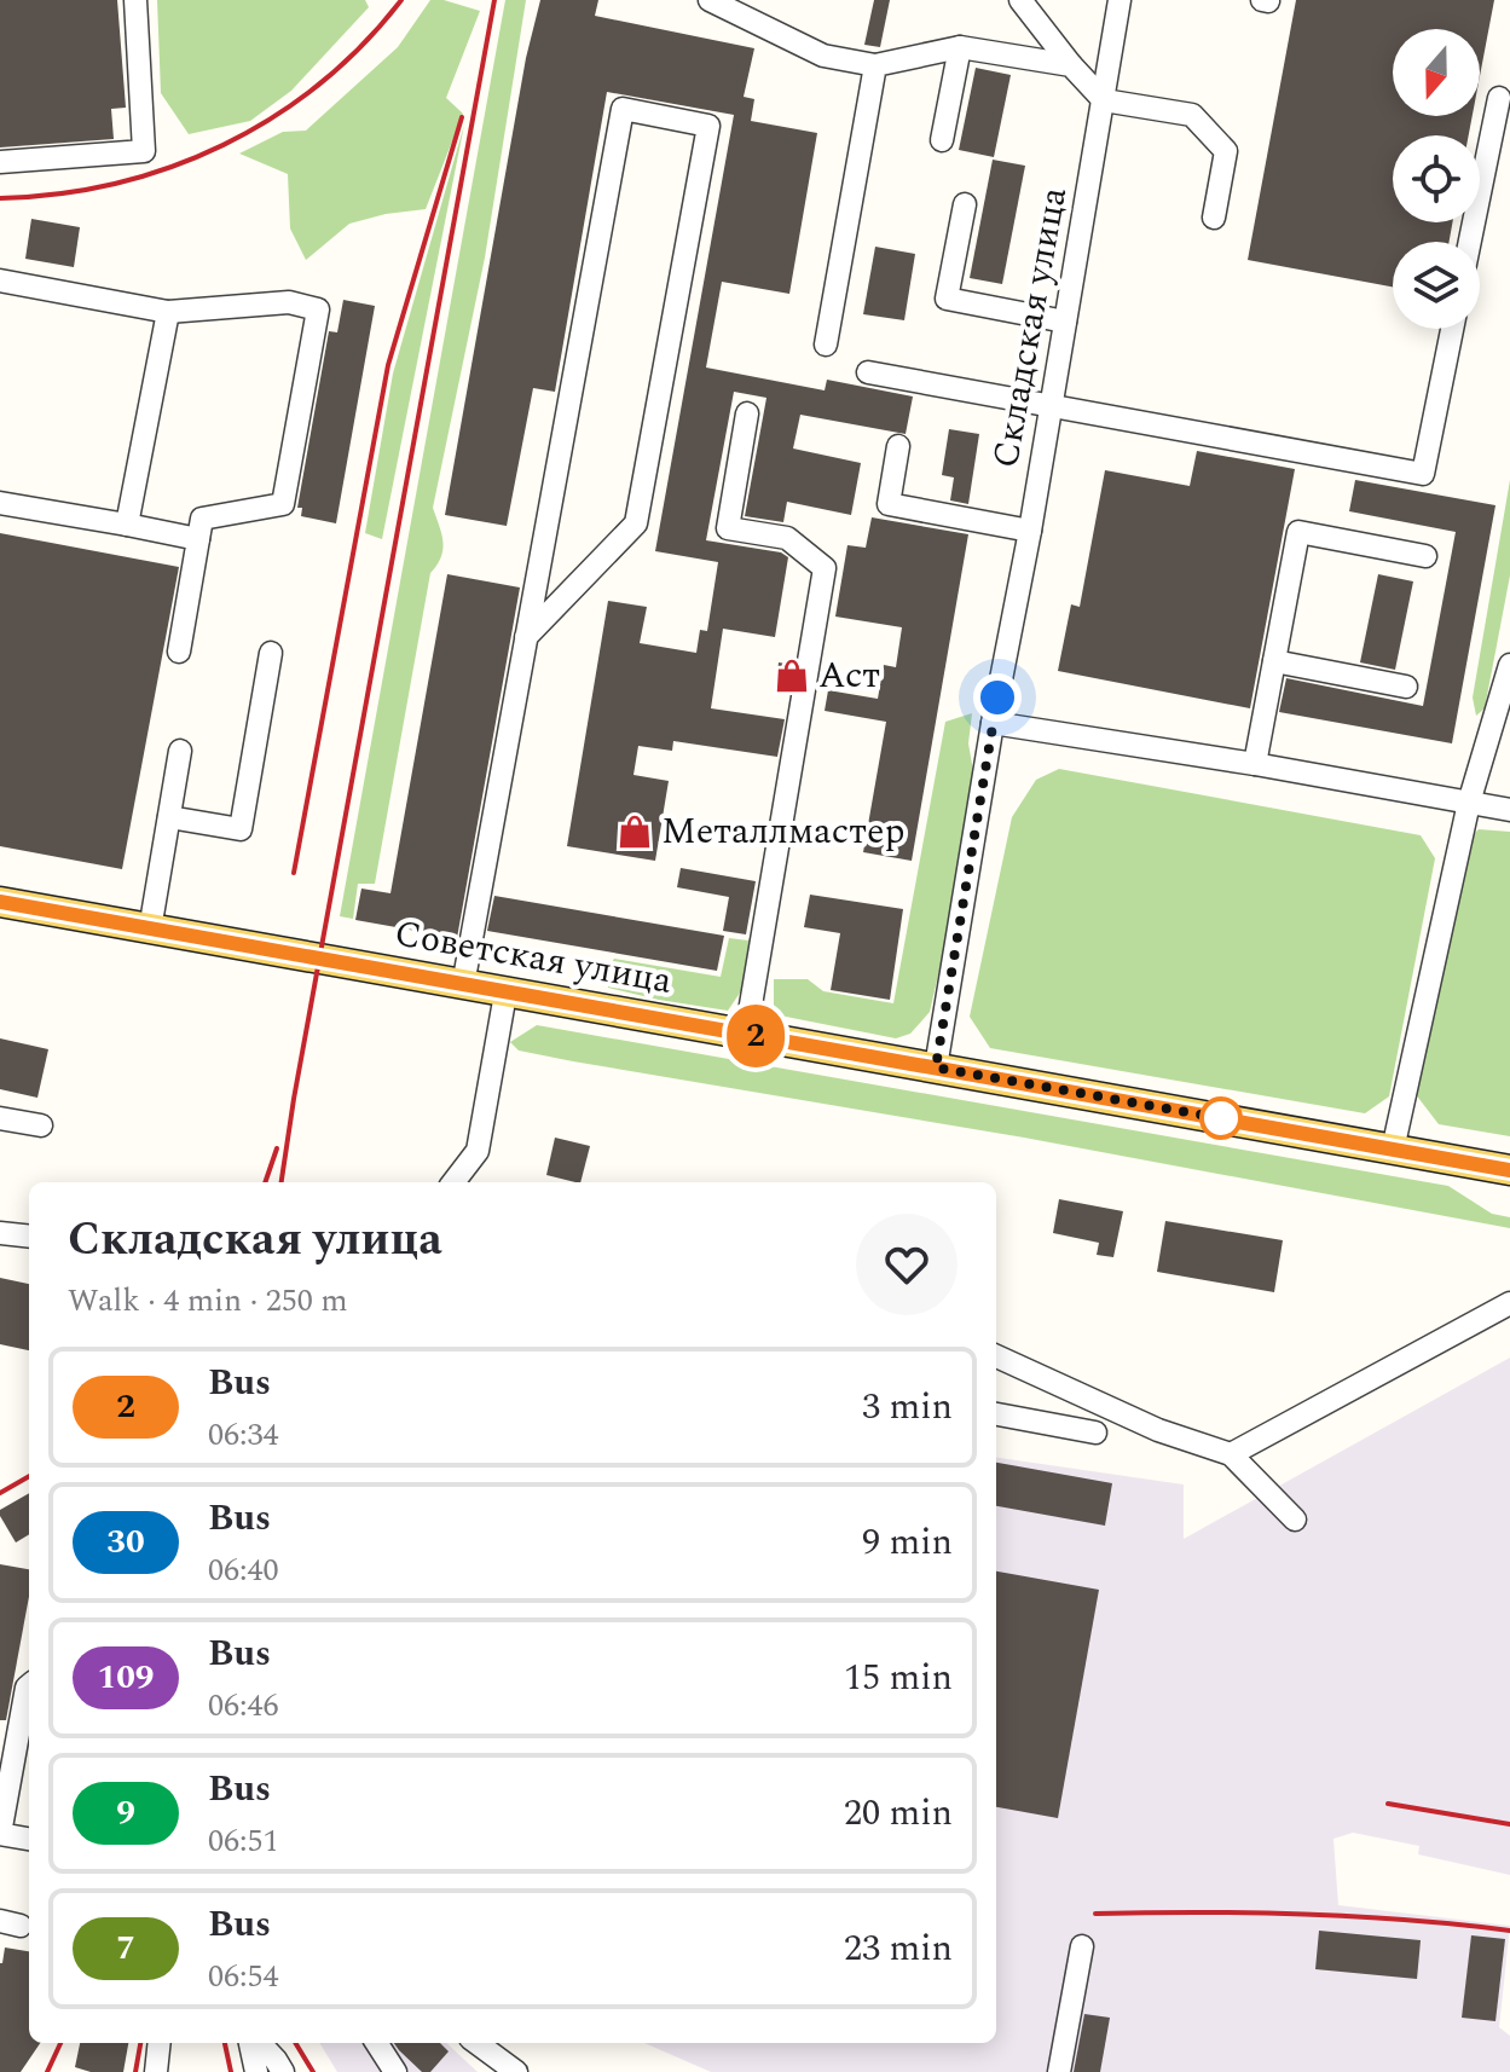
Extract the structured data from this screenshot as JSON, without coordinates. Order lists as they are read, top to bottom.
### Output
{
  "streets": {
    "main road": ["Советская улица"],
    "street": ["Складская улица"]
  },
  "crossings": [
    ["Складская улица", "Советская улица"]
  ],
  "places": {
    "shop": ["Аст", "Металлмастер"]
  },
  "lines": ["bus line 2"],
  "north": "bottom",
  "page": {
    "on_map": "2",
    "heading": ["Складская улица", "Walk · 4 min · 250 m"],
    "list": [
      {
        "mark": "2",
        "name": "Bus",
        "note": "06:34",
        "value": "3 min"
      },
      {
        "mark": "30",
        "name": "Bus",
        "note": "06:40",
        "value": "9 min"
      },
      {
        "mark": "109",
        "name": "Bus",
        "note": "06:46",
        "value": "15 min"
      },
      {
        "mark": "9",
        "name": "Bus",
        "note": "06:51",
        "value": "20 min"
      },
      {
        "mark": "7",
        "name": "Bus",
        "note": "06:54",
        "value": "23 min"
      }
    ]
  }
}
